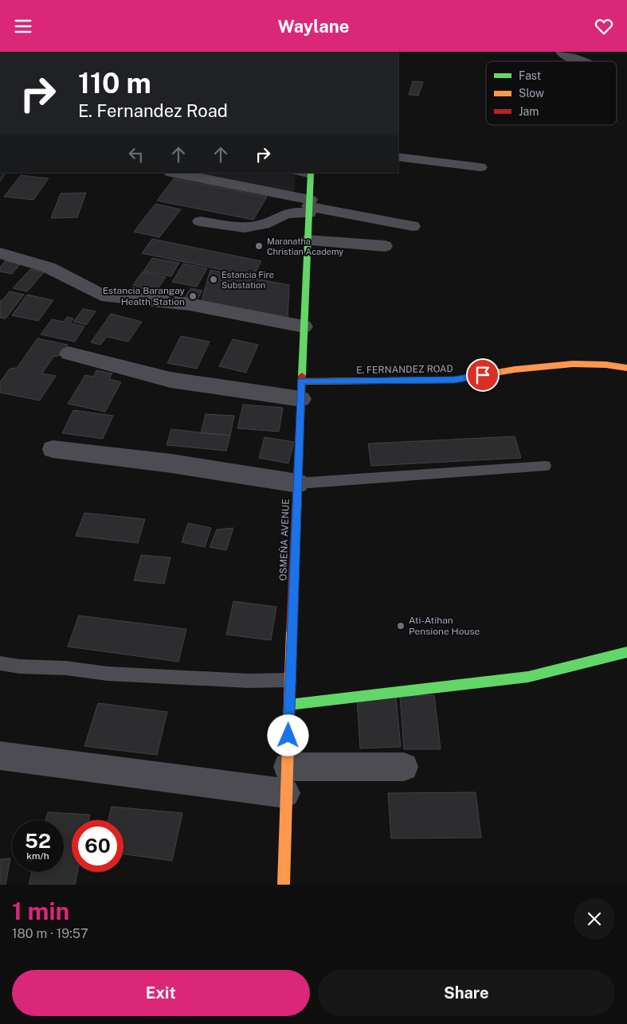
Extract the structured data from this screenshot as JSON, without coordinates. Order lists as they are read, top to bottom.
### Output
{
  "streets": {
    "main road": ["E. FERNANDEZ ROAD", "OSMEÑA AVENUE"]
  },
  "crossings": [
    ["E. FERNANDEZ ROAD", "OSMEÑA AVENUE"]
  ],
  "places": [
    "Maranatha Christian Academy",
    "Estancia Fire Substation",
    "Estancia Barangay Health Station",
    "Ati-Atihan Pensione House"
  ],
  "legend": ["Fast", "Slow", "Jam"],
  "page": {
    "header": "Waylane",
    "turn": ["110 m", "E. Fernandez Road"],
    "speed": "52 km/h",
    "limit": "60",
    "heading": ["1 min", "180 m · 19:57"],
    "buttons": ["Exit", "Share"]
  }
}
